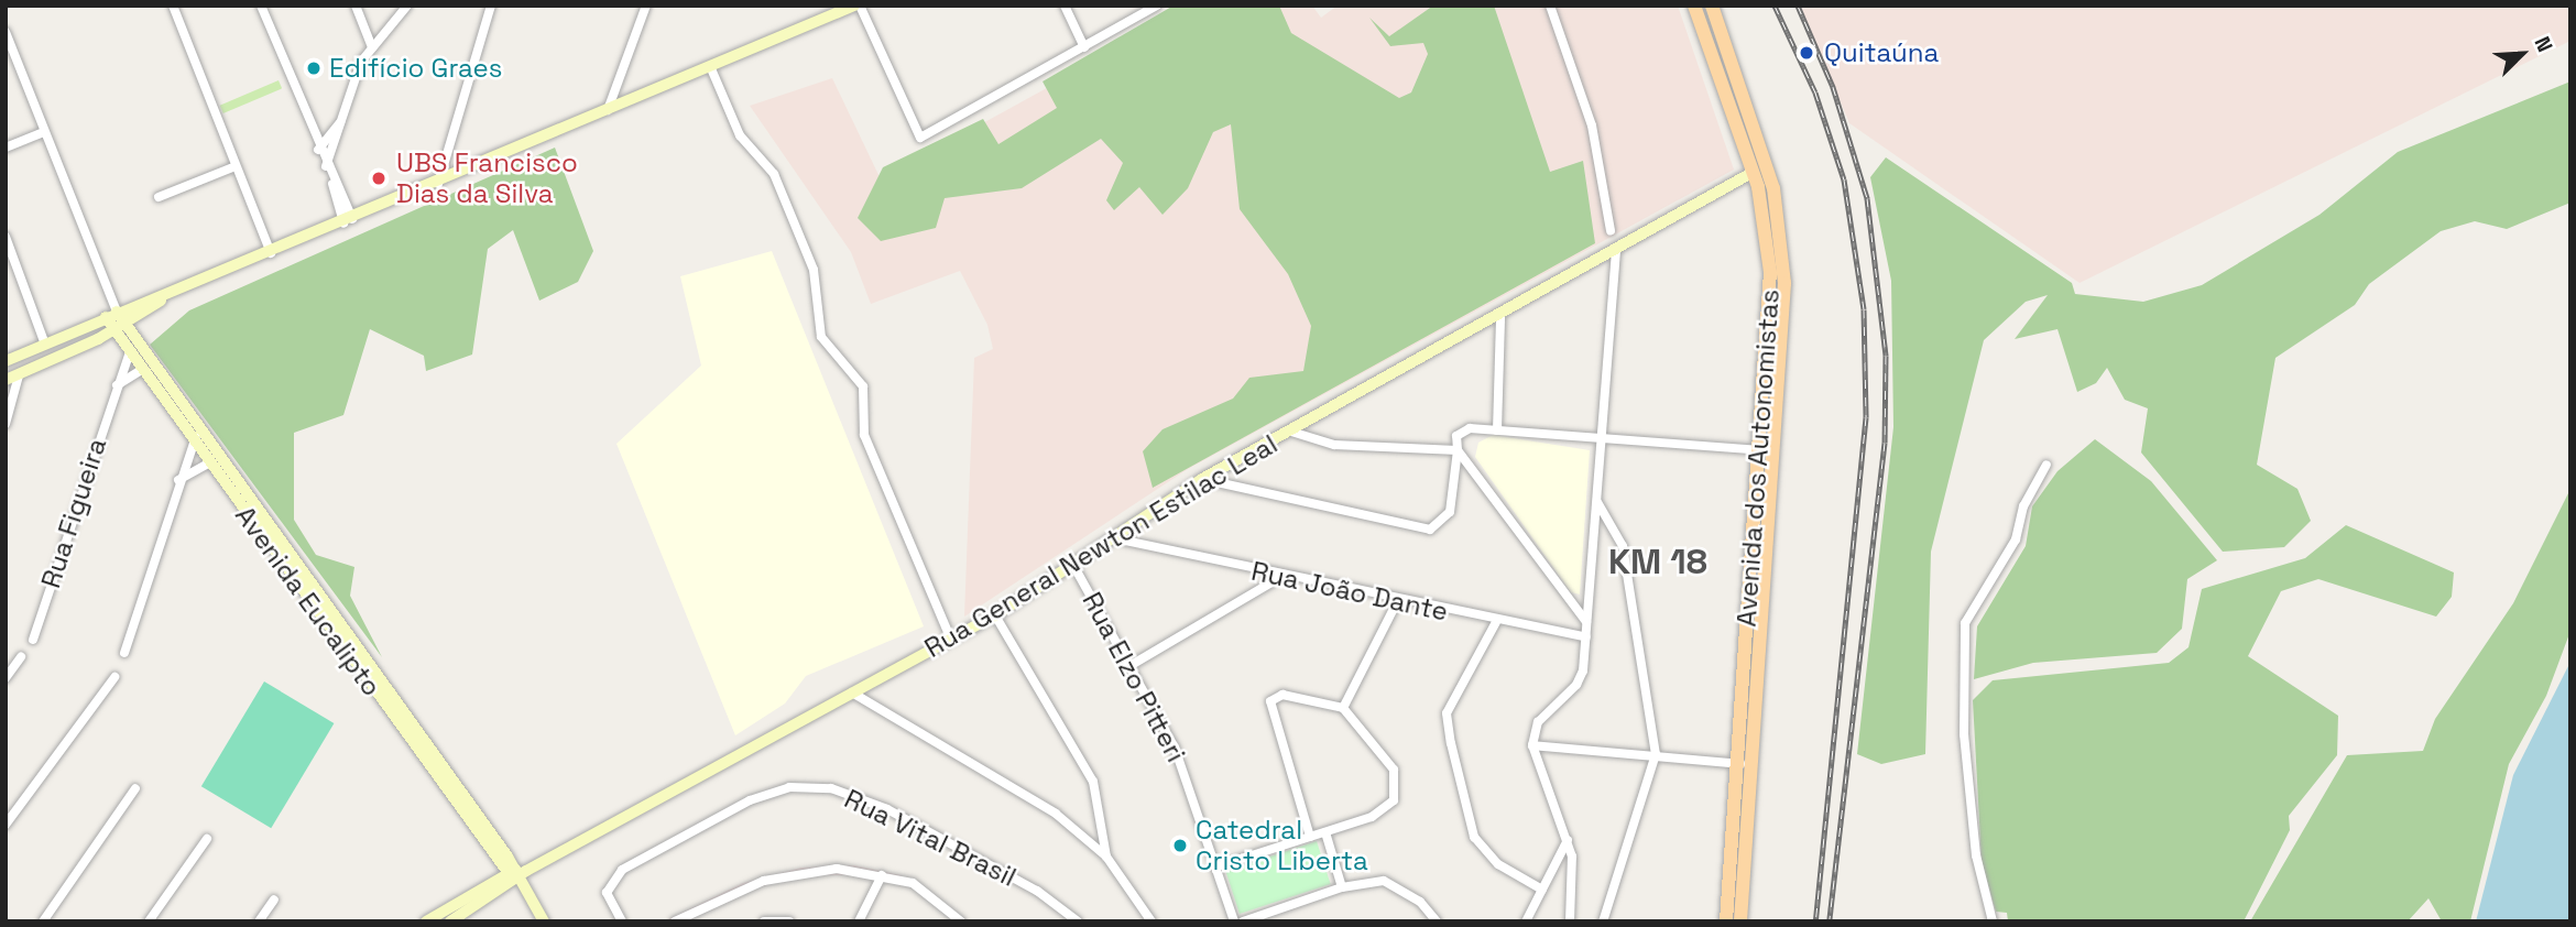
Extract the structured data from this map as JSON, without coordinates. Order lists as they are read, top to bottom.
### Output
{
  "streets": {
    "main road": ["Avenida dos Autonomistas", "Rua General Newton Estilac Leal", "Avenida Eucalipto"],
    "street": [
      "Rua Figueira",
      "Rua João Dante",
      "Rua Elzo Pitteri",
      "Rua Vital Brasil"
    ]
  },
  "crossings": [
    ["Avenida dos Autonomistas", "Rua General Newton Estilac Leal"],
    ["Rua Figueira", "Avenida Eucalipto"],
    ["Rua General Newton Estilac Leal", "Rua João Dante"],
    ["Rua General Newton Estilac Leal", "Avenida Eucalipto"],
    ["Rua General Newton Estilac Leal", "Rua Elzo Pitteri"]
  ],
  "districts": ["KM 18"],
  "places": [
    "Quitaúna",
    "Edifício Graes",
    "UBS Francisco Dias da Silva",
    "Catedral Cristo Liberta"
  ],
  "north": "top right"
}
